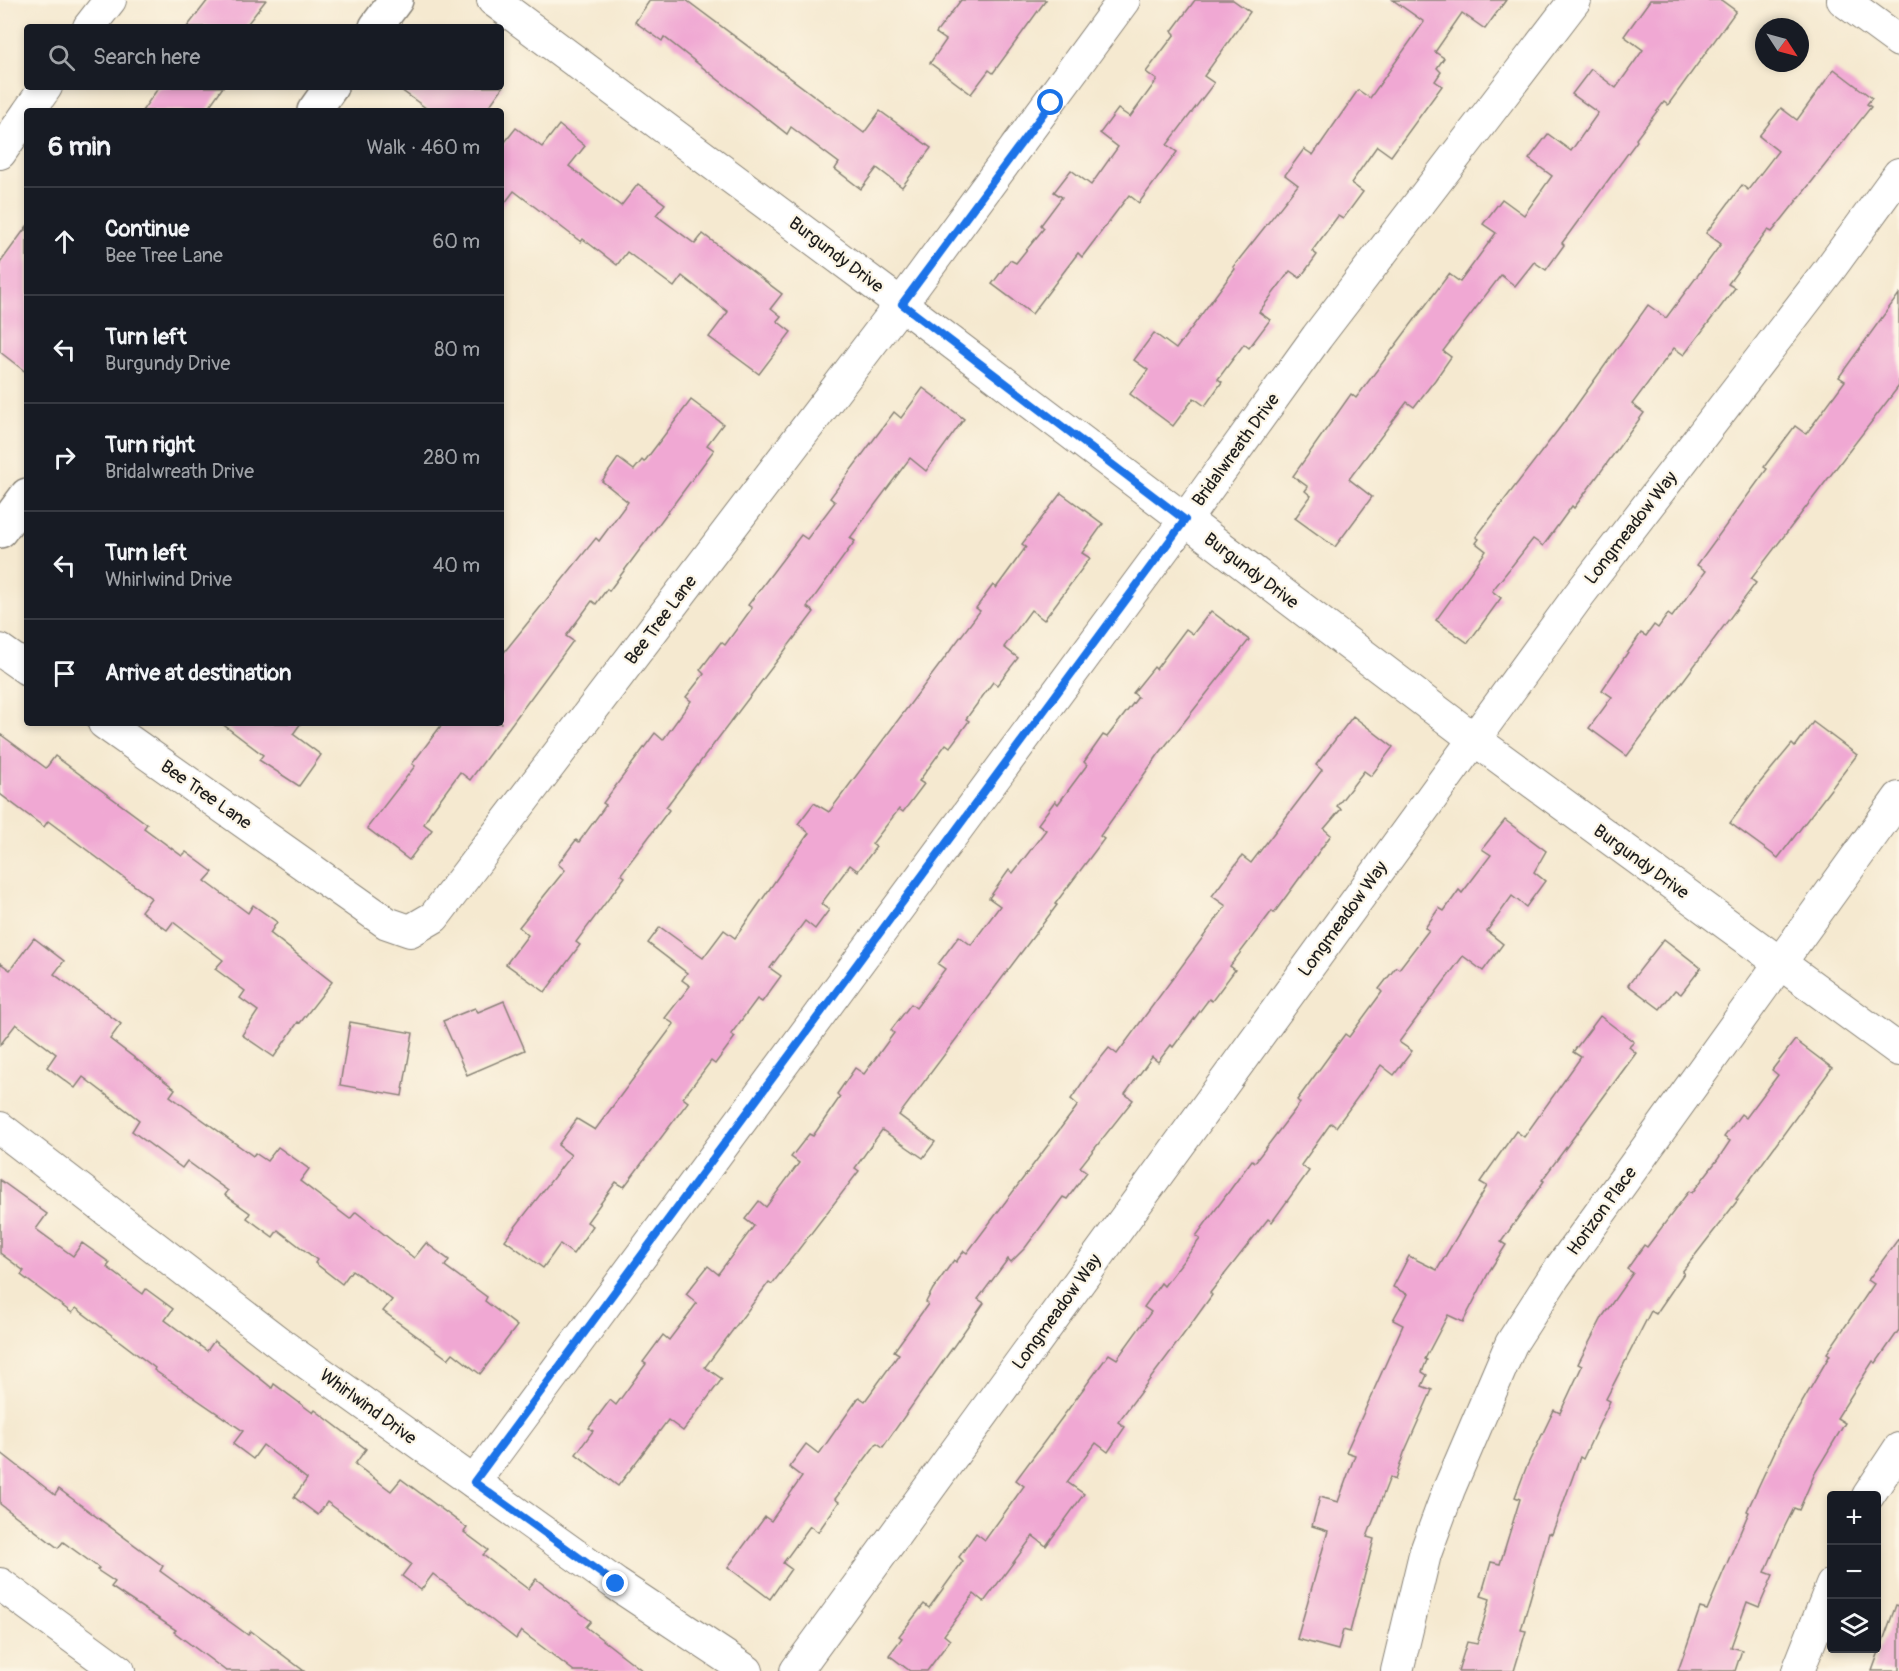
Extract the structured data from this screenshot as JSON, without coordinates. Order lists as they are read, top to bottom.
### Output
{
  "streets": {
    "street": [
      "Burgundy Drive",
      "Bridalwreath Drive",
      "Longmeadow Way",
      "Bee Tree Lane",
      "Horizon Place",
      "Whirlwind Drive"
    ]
  },
  "crossings": [
    ["Burgundy Drive", "Bridalwreath Drive"],
    ["Burgundy Drive", "Longmeadow Way"],
    ["Burgundy Drive", "Bee Tree Lane"],
    ["Burgundy Drive", "Horizon Place"],
    ["Bridalwreath Drive", "Whirlwind Drive"]
  ],
  "north": "bottom right",
  "page": {
    "search": "Search here",
    "heading": ["6 min", "Walk · 460 m"],
    "list": [
      ["Continue", "Bee Tree Lane", "60 m"],
      ["Turn left", "Burgundy Drive", "80 m"],
      ["Turn right", "Bridalwreath Drive", "280 m"],
      ["Turn left", "Whirlwind Drive", "40 m"],
      "Arrive at destination"
    ],
    "map_buttons": ["+", "−"]
  }
}
